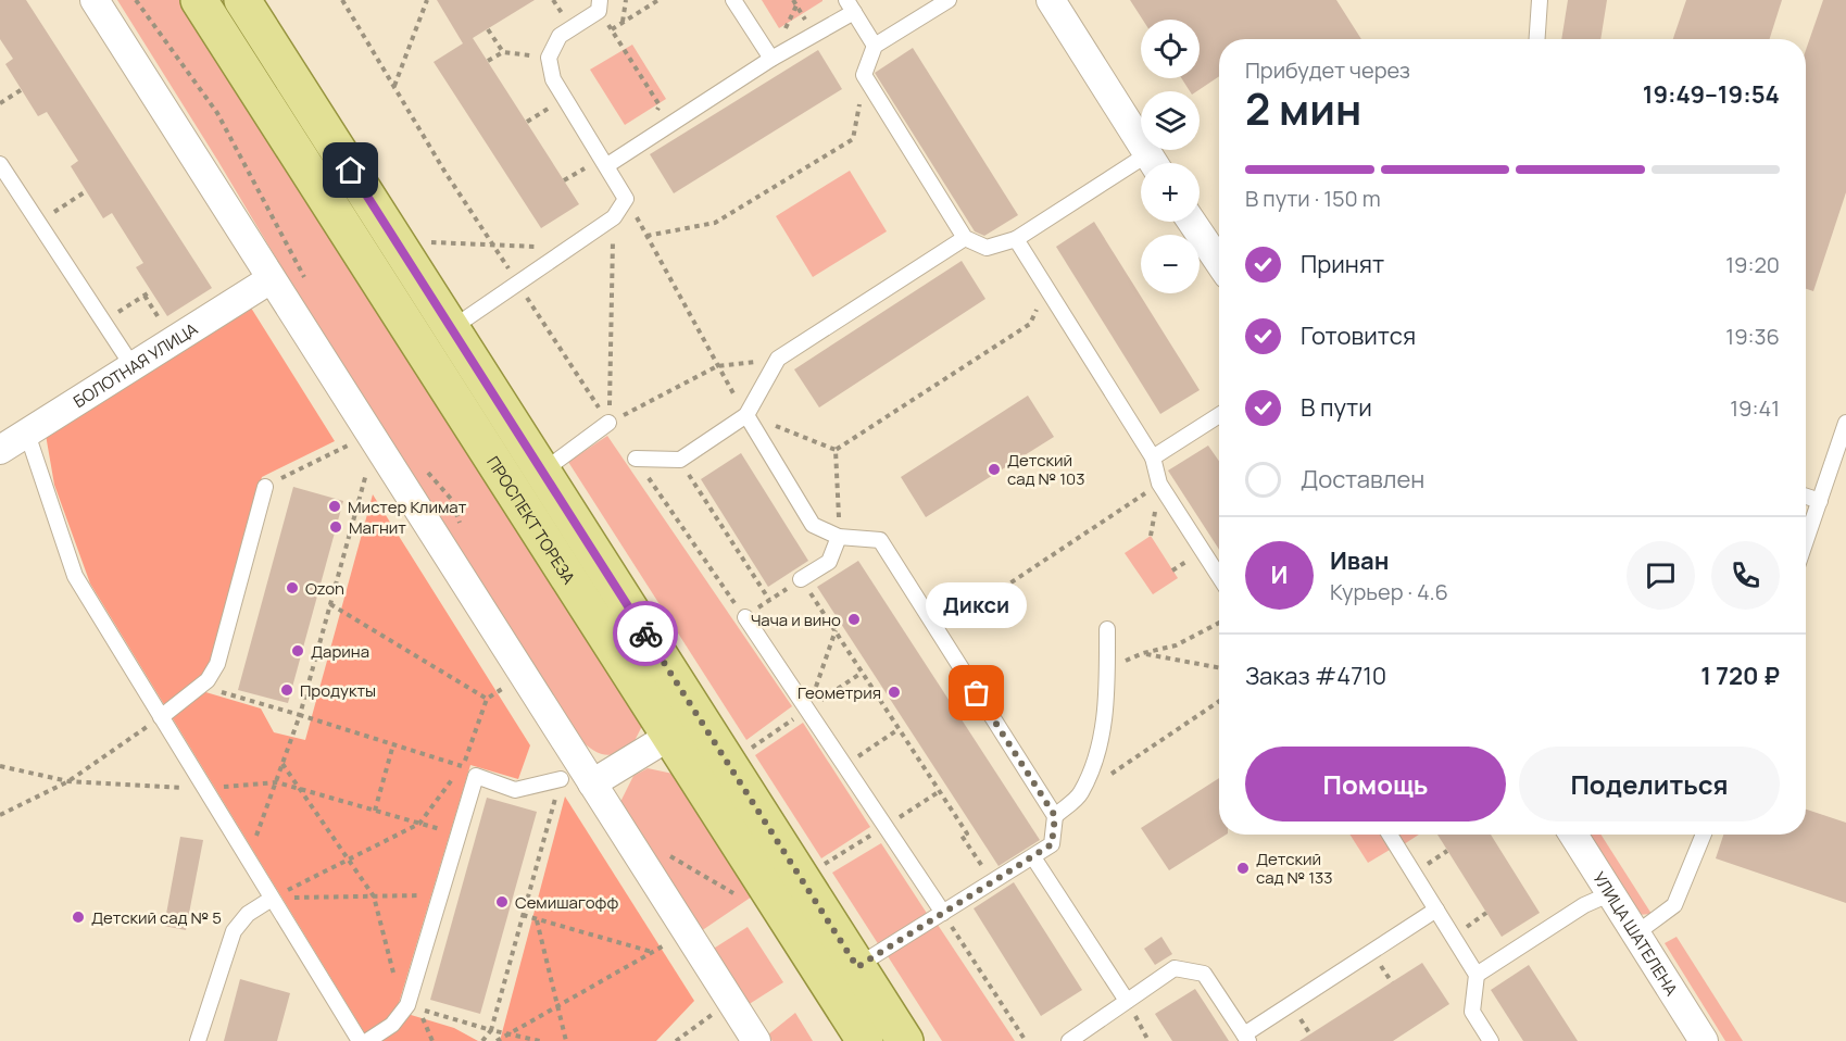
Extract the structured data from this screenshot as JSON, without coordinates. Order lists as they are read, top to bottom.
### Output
{
  "streets": {
    "main road": ["ПРОСПЕКТ ТОРЕЗА"],
    "street": ["БОЛОТНАЯ УЛИЦА", "УЛИЦА ШАТЕЛЕНА"]
  },
  "places": [
    "Детский сад № 103",
    "Мистер Климат",
    "Магнит",
    "Ozon",
    "Чача и вино",
    "Дарина",
    "Продукты",
    "Геометрия",
    "Дикси",
    "Детский сад № 133",
    "Семишагофф",
    "Детский сад № 5"
  ],
  "page": {
    "map_buttons": ["+", "−"],
    "heading": ["2 мин", "Прибудет через", "19:49–19:54"],
    "panel": [
      "Иван",
      "Курьер · 4.6",
      "Заказ #4710",
      "1 720 ₽"
    ],
    "bar": "В пути · 150 m",
    "list": [
      ["Принят", "19:20"],
      ["Готовится", "19:36"],
      ["В пути", "19:41"],
      "Доставлен"
    ],
    "round": "И",
    "bubble": "Дикси",
    "buttons": ["Помощь", "Поделиться"]
  }
}
